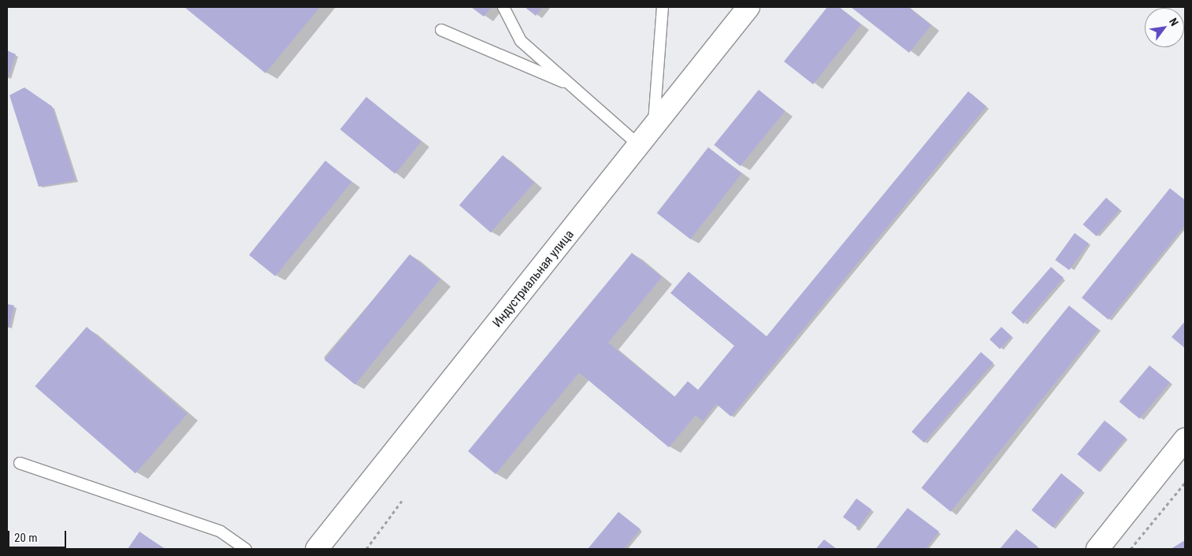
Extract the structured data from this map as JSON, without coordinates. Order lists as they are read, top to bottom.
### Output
{
  "streets": {
    "street": ["Индустриальная улица"]
  },
  "scale_bar": "20 m",
  "north": "top right"
}
